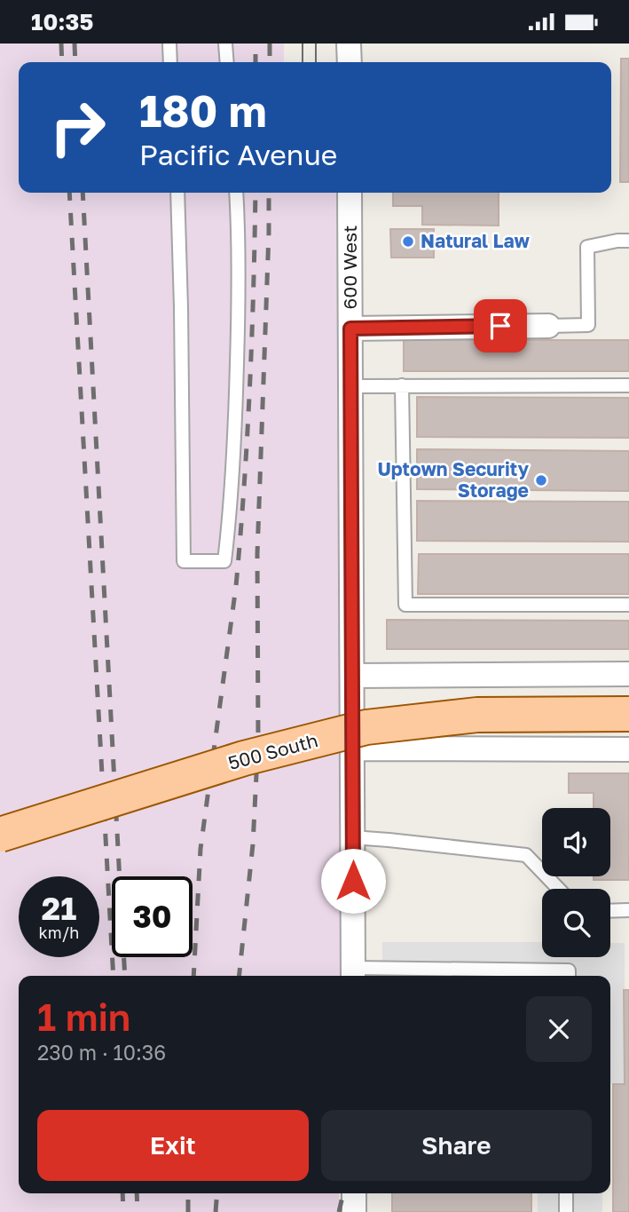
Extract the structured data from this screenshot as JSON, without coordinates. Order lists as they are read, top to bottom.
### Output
{
  "streets": {
    "main road": ["500 South"],
    "street": ["600 West"]
  },
  "places": ["Natural Law", "Uptown Security Storage"],
  "page": {
    "status": "10:35",
    "turn": ["180 m", "Pacific Avenue"],
    "speed": "21 km/h",
    "limit": "30",
    "heading": ["1 min", "230 m · 10:36"],
    "buttons": ["Exit", "Share"]
  }
}
